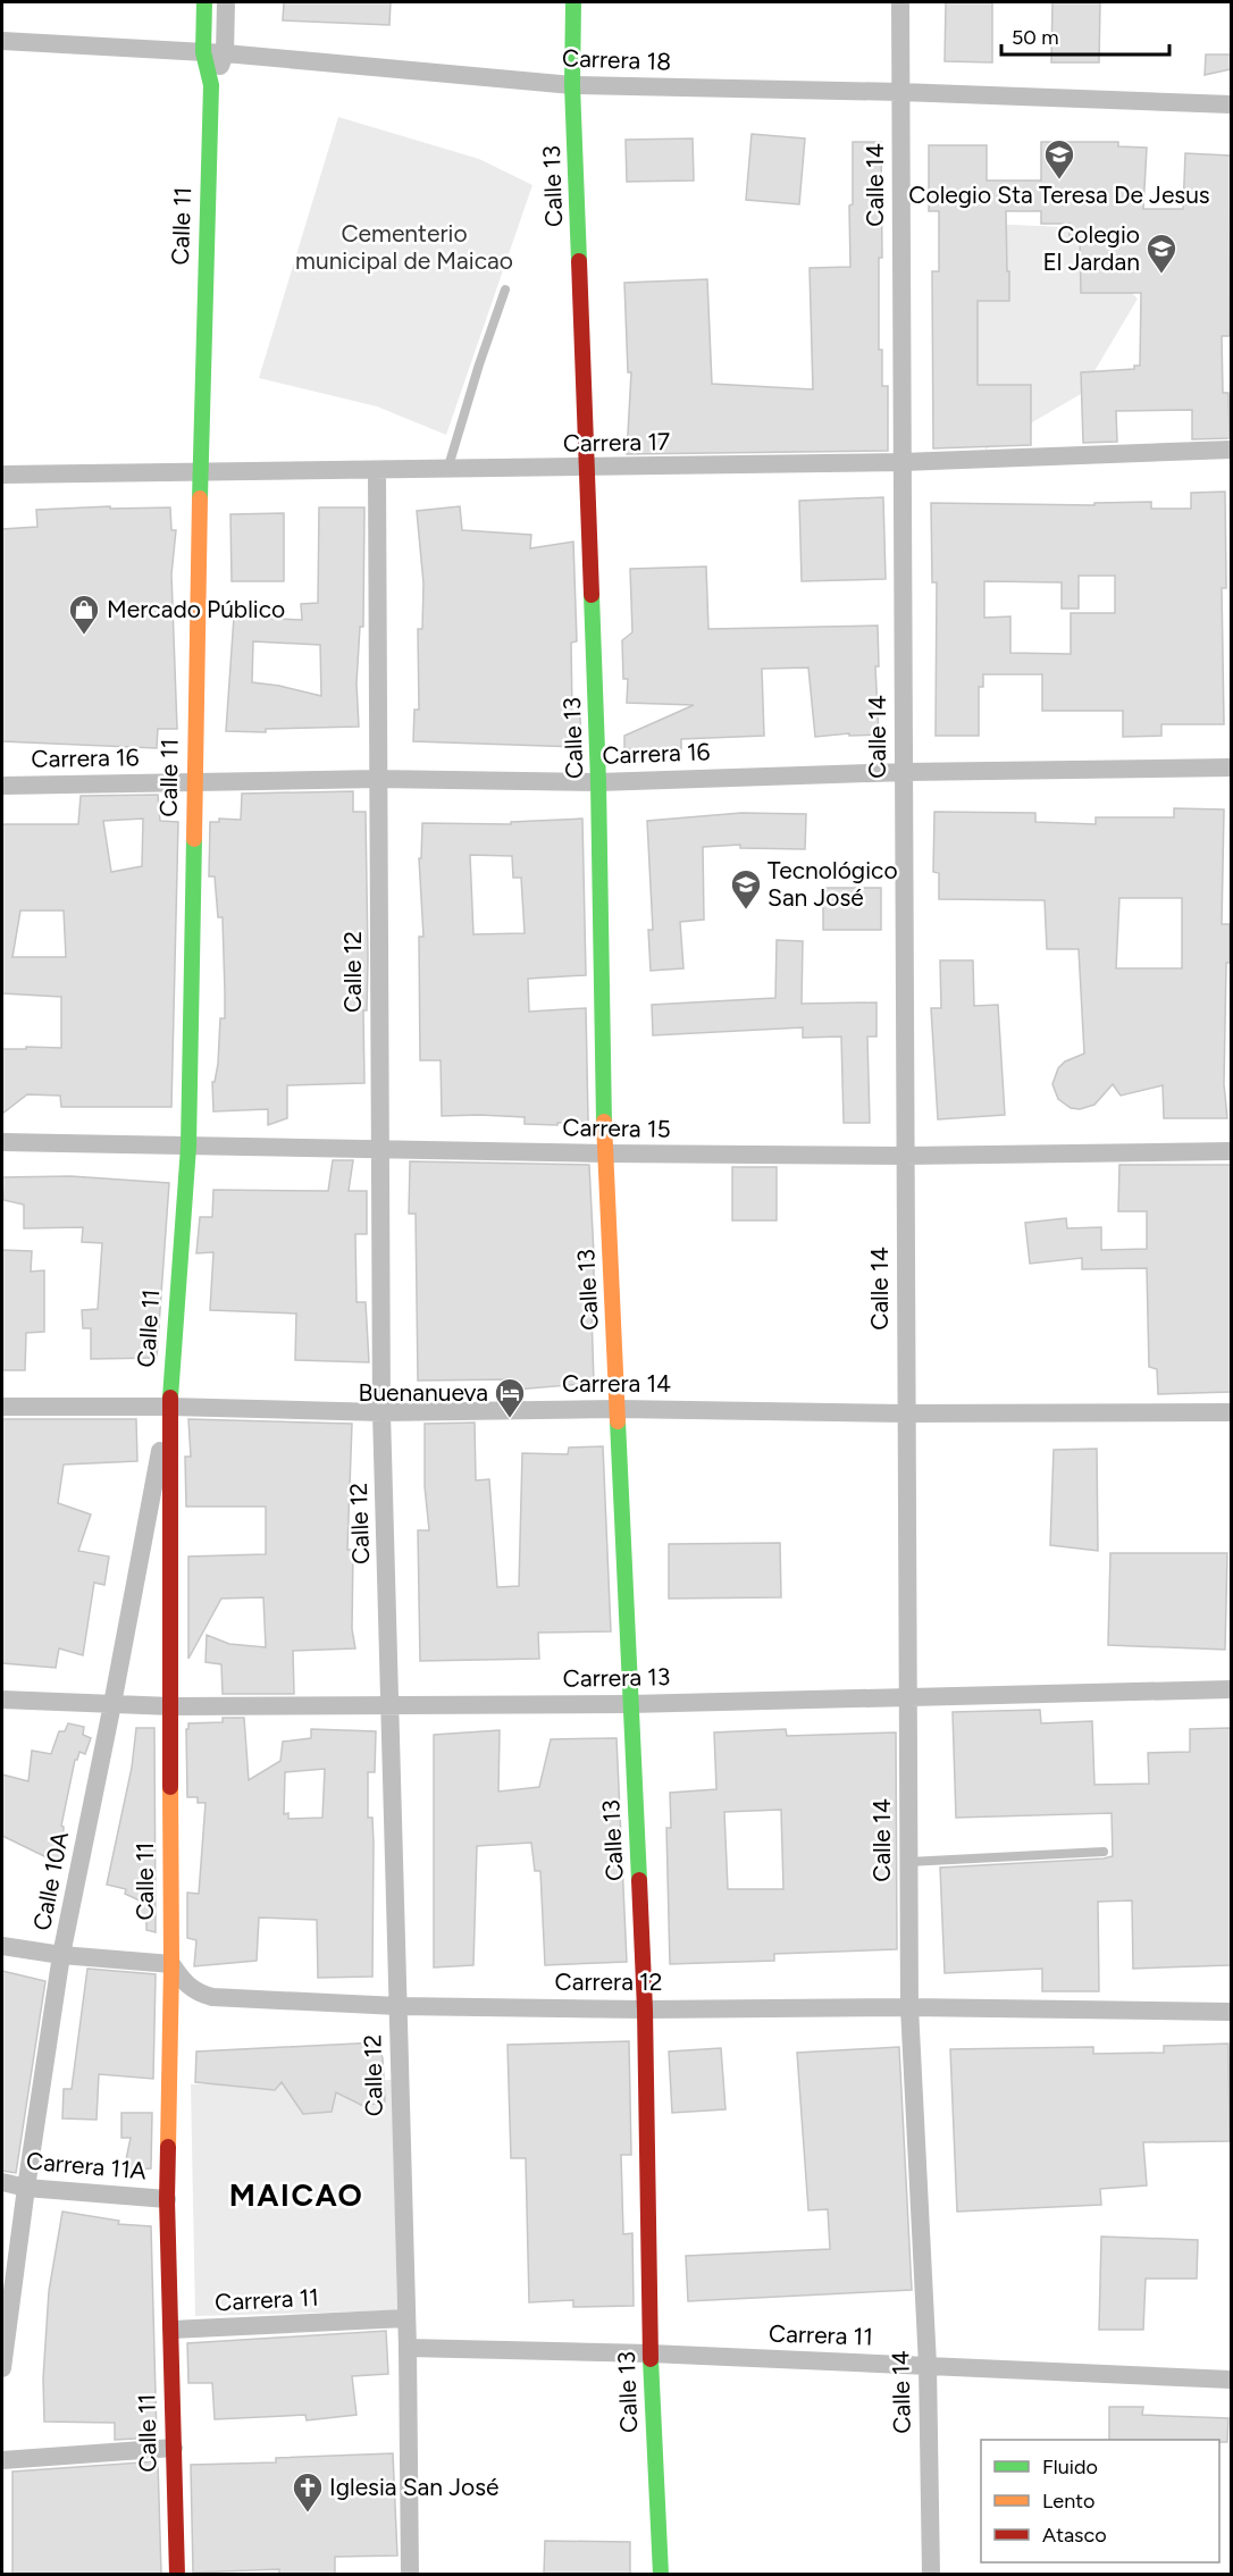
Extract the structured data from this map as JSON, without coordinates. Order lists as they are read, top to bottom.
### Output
{
  "streets": {
    "street": [
      "Carrera 18",
      "Calle 14",
      "Calle 13",
      "Calle 11",
      "Carrera 17",
      "Carrera 16",
      "Calle 12",
      "Carrera 15",
      "Carrera 14",
      "Carrera 13",
      "Calle 10A",
      "Carrera 12",
      "Carrera 11A",
      "Carrera 11"
    ]
  },
  "crossings": [
    ["Carrera 18", "Calle 14"],
    ["Carrera 18", "Calle 13"],
    ["Carrera 18", "Calle 11"],
    ["Calle 14", "Carrera 17"],
    ["Calle 14", "Carrera 16"],
    ["Calle 14", "Carrera 15"],
    ["Calle 14", "Carrera 14"],
    ["Calle 14", "Carrera 13"],
    ["Calle 14", "Carrera 12"],
    ["Calle 14", "Carrera 11"],
    ["Calle 13", "Carrera 17"],
    ["Calle 13", "Carrera 16"],
    ["Calle 13", "Carrera 15"],
    ["Calle 13", "Carrera 14"],
    ["Calle 13", "Carrera 13"],
    ["Calle 13", "Carrera 12"],
    ["Calle 13", "Carrera 11"],
    ["Calle 11", "Carrera 17"],
    ["Calle 11", "Carrera 16"],
    ["Calle 11", "Carrera 15"],
    ["Calle 11", "Carrera 14"],
    ["Calle 11", "Carrera 13"],
    ["Calle 11", "Calle 10A"],
    ["Calle 11", "Carrera 12"],
    ["Calle 11", "Carrera 11A"],
    ["Calle 11", "Carrera 11"],
    ["Carrera 17", "Calle 12"],
    ["Carrera 16", "Calle 12"],
    ["Calle 12", "Carrera 15"],
    ["Calle 12", "Carrera 14"],
    ["Calle 12", "Carrera 13"],
    ["Calle 12", "Carrera 12"],
    ["Calle 12", "Carrera 11"],
    ["Carrera 14", "Calle 10A"],
    ["Carrera 13", "Calle 10A"],
    ["Calle 10A", "Carrera 11A"]
  ],
  "districts": ["MAICAO"],
  "parks": ["Cementerio municipal de Maicao"],
  "places": {
    "school or university": ["Colegio Sta Teresa De Jesus", "Colegio El Jardan", "Tecnológico San José"],
    "shop": ["Mercado Público"],
    "hotel": ["Buenanueva"],
    "church": ["Iglesia San José"]
  },
  "legend": ["Fluido", "Lento", "Atasco"],
  "scale_bar": "50 m"
}
